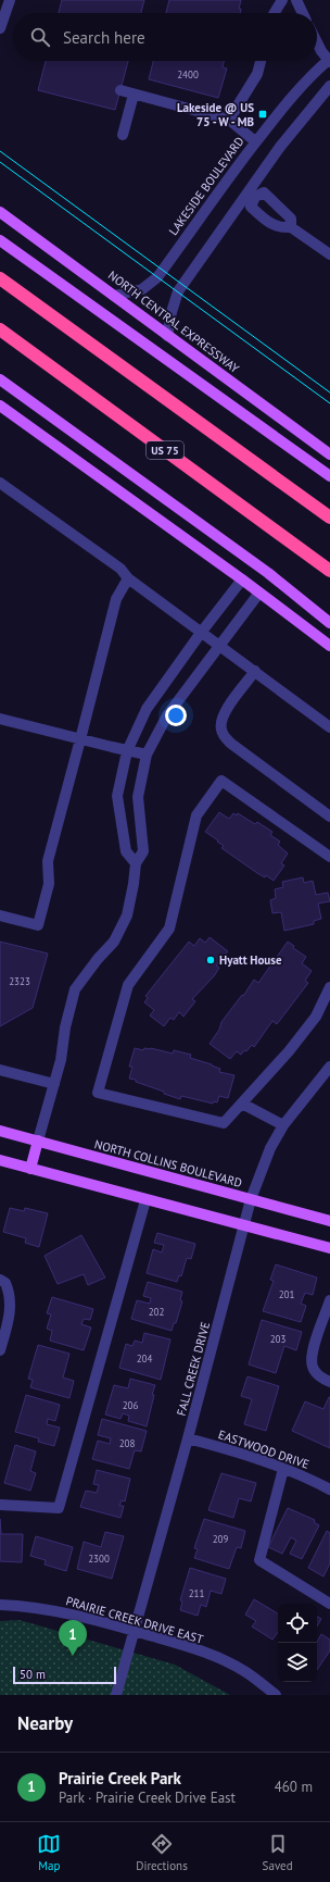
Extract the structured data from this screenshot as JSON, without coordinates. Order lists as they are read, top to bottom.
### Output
{
  "streets": {
    "highway": ["US 75"],
    "main road": ["NORTH CENTRAL EXPRESSWAY", "NORTH COLLINS BOULEVARD"],
    "street": [
      "LAKESIDE BOULEVARD",
      "FALL CREEK DRIVE",
      "EASTWOOD DRIVE",
      "PRAIRIE CREEK DRIVE EAST"
    ]
  },
  "crossings": [
    ["LAKESIDE BOULEVARD", "NORTH CENTRAL EXPRESSWAY"],
    ["NORTH COLLINS BOULEVARD", "FALL CREEK DRIVE"],
    ["FALL CREEK DRIVE", "EASTWOOD DRIVE"],
    ["FALL CREEK DRIVE", "PRAIRIE CREEK DRIVE EAST"]
  ],
  "places": {
    "transit": ["Lakeside @ US 75 - W - MB"],
    "other": ["Hyatt House"]
  },
  "house_numbers": [
    "2400",
    "2323",
    "201",
    "202",
    "203",
    "204",
    "206",
    "208",
    "209",
    "2300",
    "211"
  ],
  "scale_bar": "50 m",
  "page": {
    "search": "Search here",
    "pins": "1",
    "scale": "50 m",
    "heading": "Nearby",
    "list": [
      {
        "mark": "1",
        "name": "Prairie Creek Park",
        "note": "Park · Prairie Creek Drive East",
        "value": "460 m"
      }
    ],
    "nav": ["Map", "Directions", "Saved"]
  }
}
